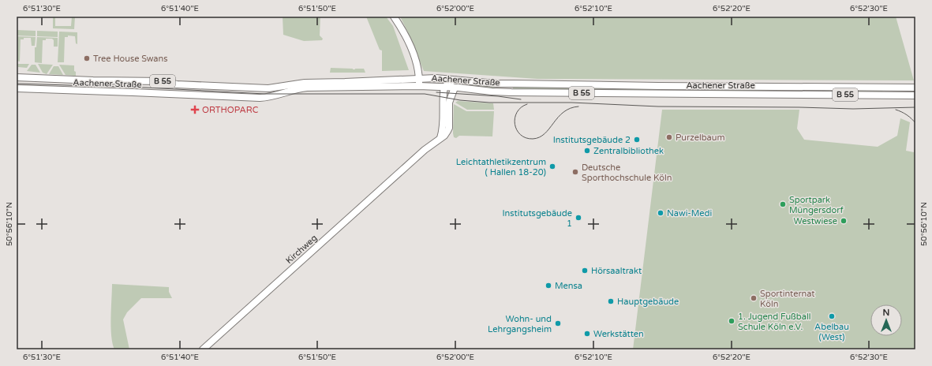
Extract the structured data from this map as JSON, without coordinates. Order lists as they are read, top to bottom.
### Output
{
  "streets": {
    "main road": ["Aachener Straße", "B 55", "Kirchweg"]
  },
  "crossings": [
    ["Aachener Straße", "Kirchweg"]
  ],
  "places": {
    "other": [
      "Tree House Swans",
      "Purzelbaum",
      "Institutsgebäude 2",
      "Zentralbibliothek",
      "Leichtathletikzentrum ( Hallen 18-20)",
      "Deutsche Sporthochschule Köln",
      "Sportpark Müngersdorf",
      "Nawi-Medi",
      "Institutsgebäude 1",
      "Westwiese",
      "Hörsaaltrakt",
      "Mensa",
      "Sportinternat Köln",
      "Hauptgebäude",
      "Abelbau (West)",
      "1. Jugend Fußball Schule Köln e.V.",
      "Wohn- und Lehrgangsheim",
      "Werkstätten"
    ],
    "health": ["ORTHOPARC"]
  },
  "north": "top",
  "coordinates": [
    "6°51'30\"E",
    "6°51'40\"E",
    "6°51'50\"E",
    "6°52'00\"E",
    "6°52'10\"E",
    "6°52'20\"E",
    "6°52'30\"E",
    "50°56'10\"N"
  ]
}
